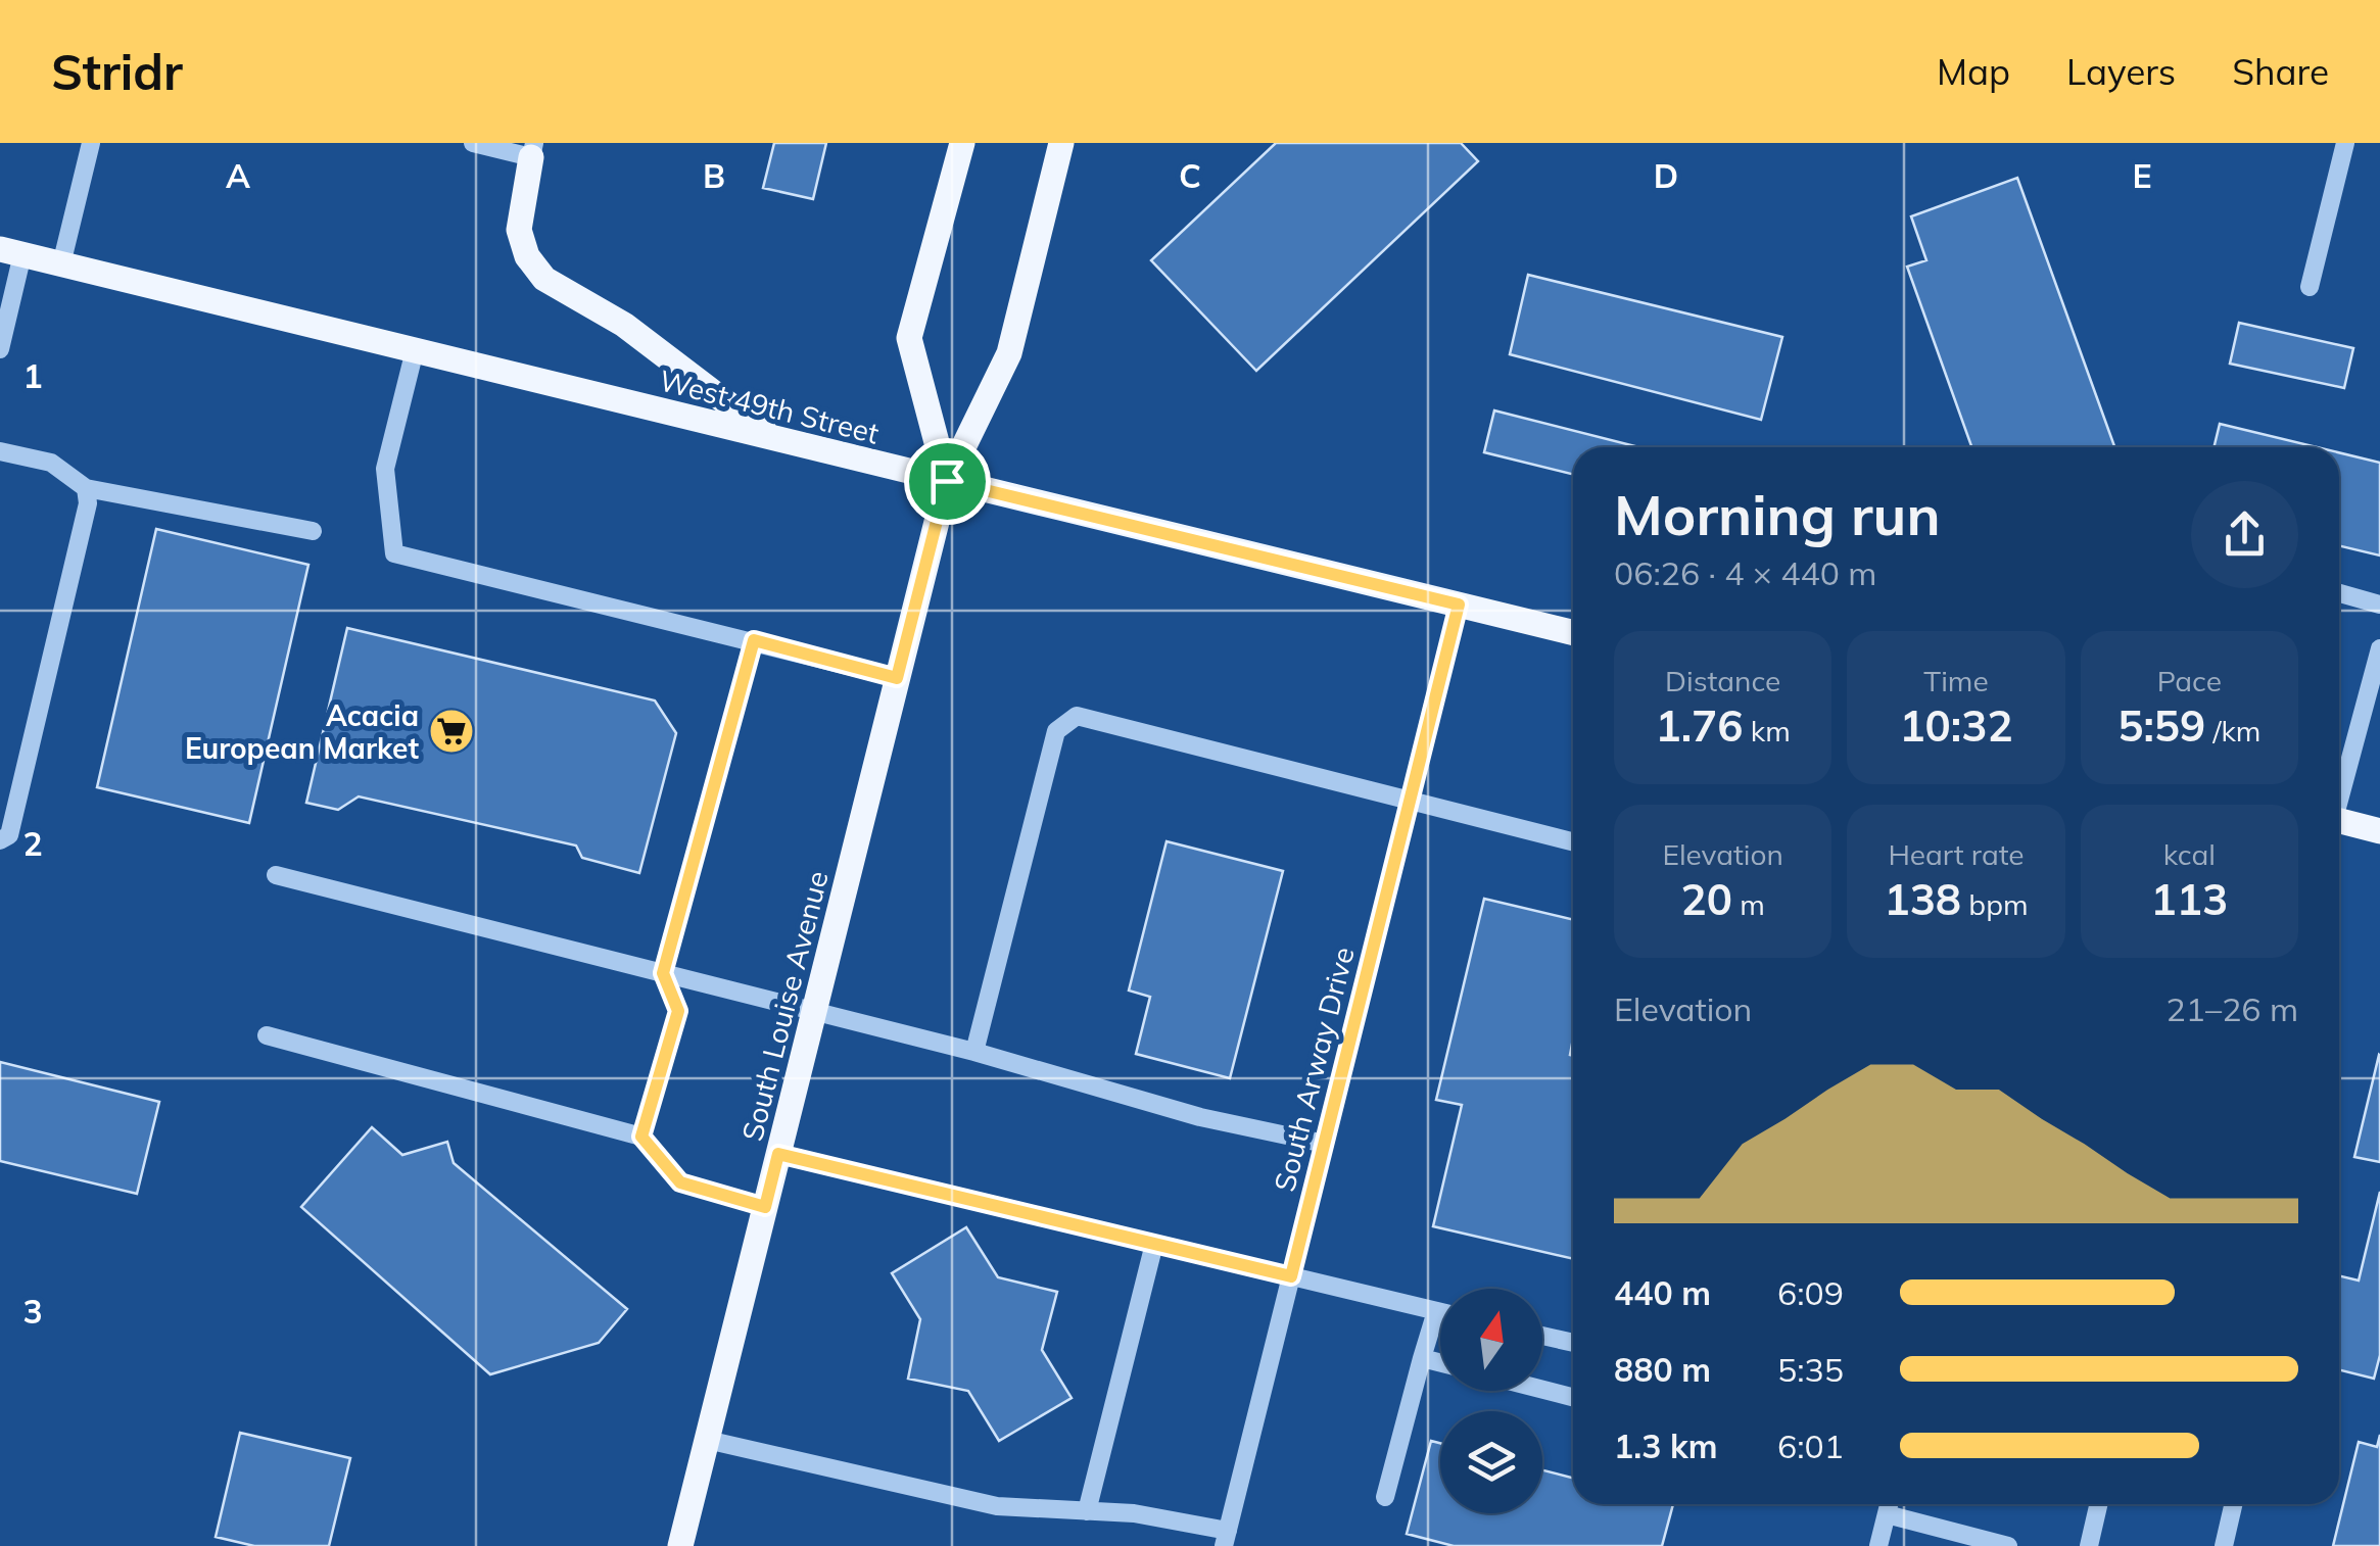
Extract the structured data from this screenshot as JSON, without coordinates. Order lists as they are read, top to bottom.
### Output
{
  "streets": {
    "main road": ["West 49th Street", "South Louise Avenue"],
    "street": ["South Arway Drive"]
  },
  "crossings": [
    ["West 49th Street", "South Louise Avenue"],
    ["West 49th Street", "South Arway Drive"]
  ],
  "places": {
    "supermarket": ["Acacia European Market"]
  },
  "north": "top",
  "page": {
    "header": "Stridr",
    "nav": ["Map", "Layers", "Share"],
    "heading": ["Morning run", "06:26 · 4 × 440 m"],
    "stats": [
      ["Distance", "1.76 km"],
      ["Time", "10:32"],
      ["Pace", "5:59 /km"],
      ["Elevation", "20 m"],
      ["Heart rate", "138 bpm"],
      ["kcal", "113"]
    ],
    "chart": ["Elevation", "21–26 m"],
    "list": [
      {
        "name": "440 m",
        "note": "6:09"
      },
      {
        "name": "880 m",
        "note": "5:35"
      },
      {
        "name": "1.3 km",
        "note": "6:01"
      }
    ]
  },
  "grid": {
    "columns": [
      "A",
      "B",
      "C",
      "D",
      "E"
    ],
    "rows": ["1", "2", "3"]
  }
}
